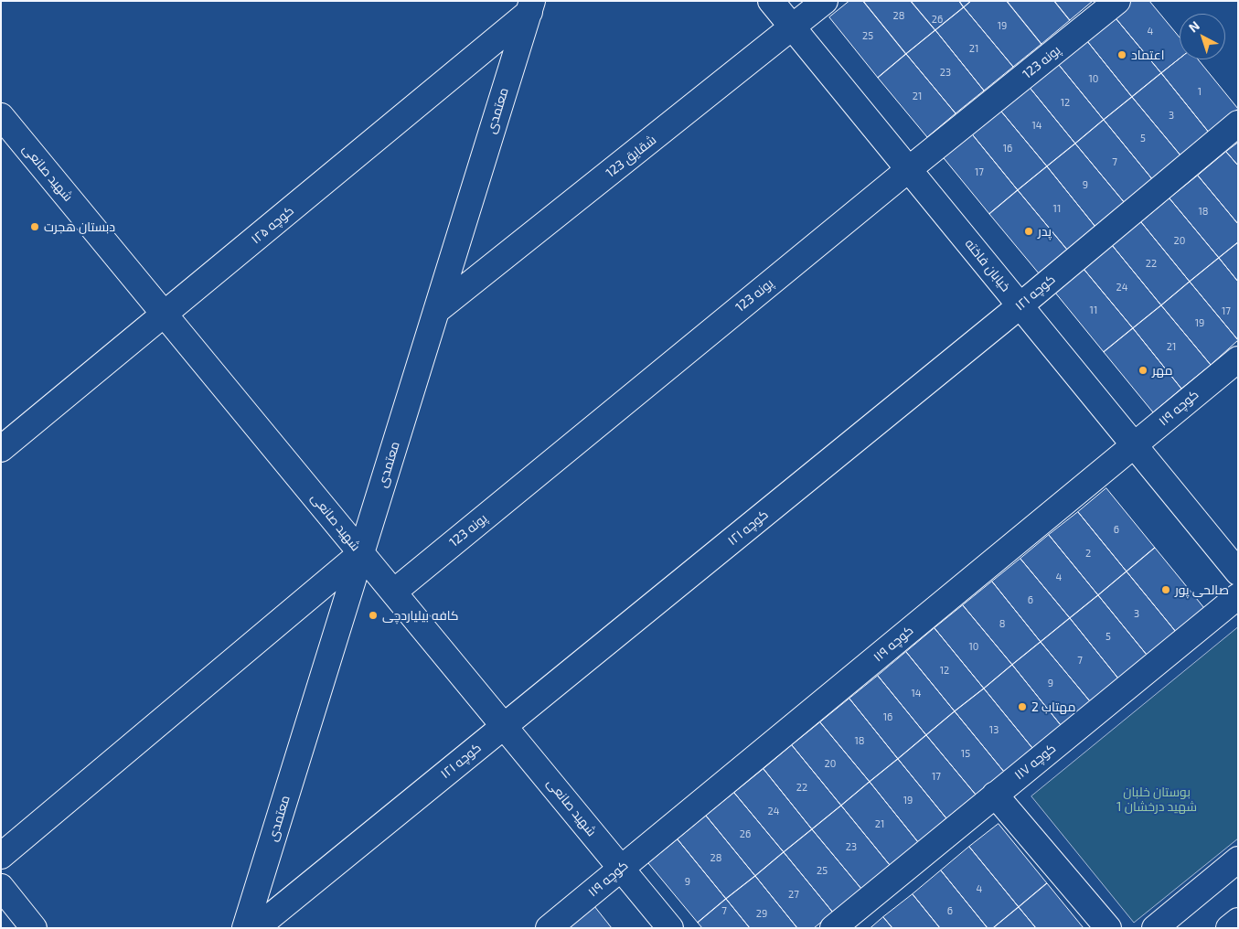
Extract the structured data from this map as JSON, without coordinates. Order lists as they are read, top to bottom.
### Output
{
  "streets": {
    "street": [
      "123 پونه",
      "معتمدی",
      "123 شقایق",
      "شهید صانعی",
      "کوچه ۱۲۵",
      "خیابان فاخته",
      "کوچه ۱۲۱",
      "کوچه ۱۱۹",
      "کوچه ۱۱۷"
    ]
  },
  "crossings": [
    ["123 پونه", "شهید صانعی"],
    ["123 پونه", "خیابان فاخته"],
    ["معتمدی", "123 شقایق"],
    ["معتمدی", "شهید صانعی"],
    ["معتمدی", "کوچه ۱۲۵"],
    ["123 شقایق", "خیابان فاخته"],
    ["شهید صانعی", "کوچه ۱۲۵"],
    ["شهید صانعی", "کوچه ۱۲۱"],
    ["شهید صانعی", "کوچه ۱۱۹"],
    ["خیابان فاخته", "کوچه ۱۲۱"],
    ["خیابان فاخته", "کوچه ۱۱۹"]
  ],
  "parks": ["بوستان خلبان شهید درخشان 1"],
  "places": [
    "اعتماد",
    "دبستان هجرت",
    "پدر",
    "مهر",
    "صالحی پور",
    "کافه بیلیاردچی",
    "مهتاب 2"
  ],
  "house_numbers": [
    "28",
    "26",
    "19",
    "4",
    "25",
    "21",
    "23",
    "10",
    "1",
    "21",
    "12",
    "3",
    "14",
    "5",
    "16",
    "7",
    "17",
    "9",
    "11",
    "18",
    "20",
    "22",
    "24",
    "11",
    "17",
    "19",
    "21",
    "6",
    "2",
    "4",
    "6",
    "3",
    "8",
    "5",
    "10",
    "7",
    "12",
    "9",
    "14",
    "16",
    "13",
    "18",
    "15",
    "20",
    "17",
    "22",
    "19",
    "24",
    "21",
    "26",
    "23",
    "28",
    "25",
    "9",
    "4",
    "27",
    "7",
    "6",
    "29"
  ],
  "north": "top left"
}
